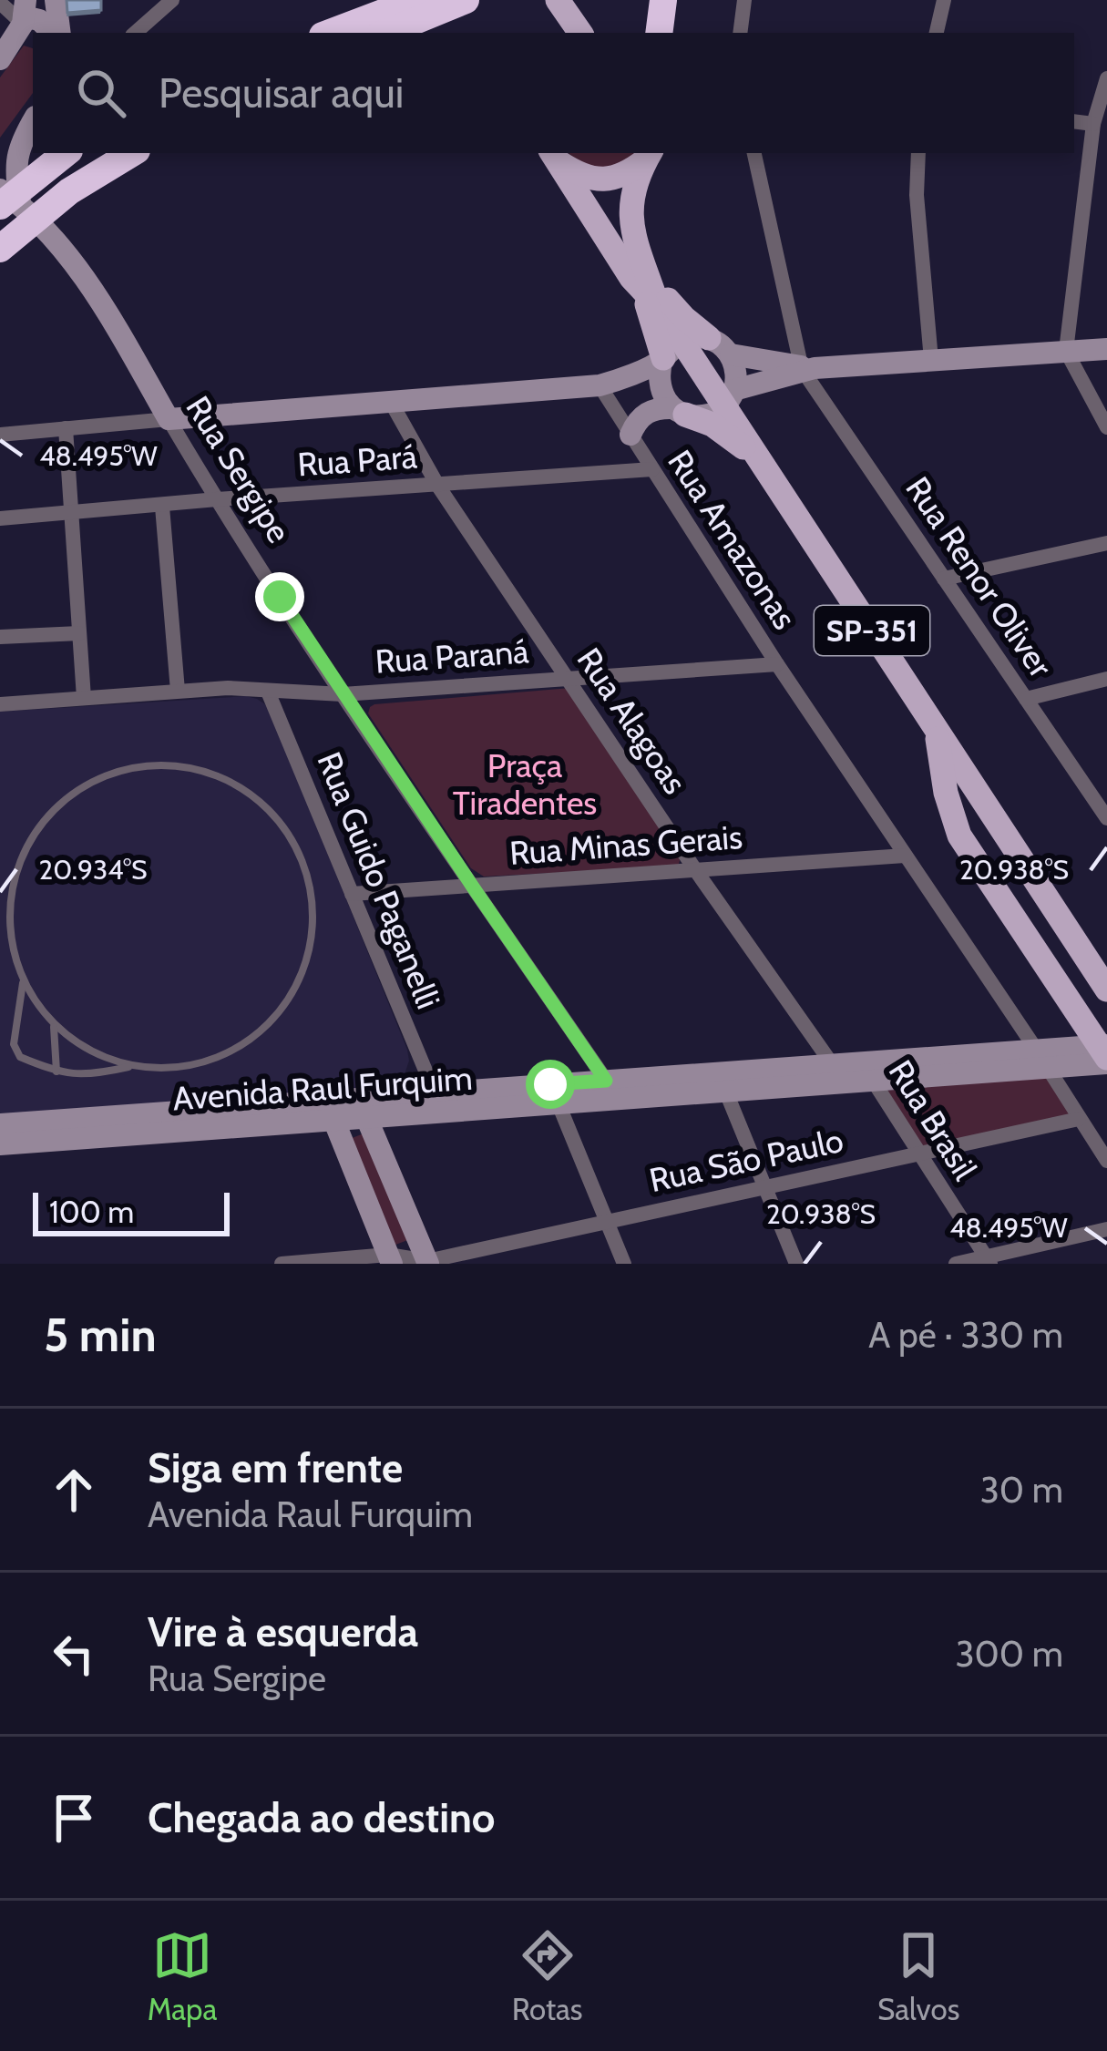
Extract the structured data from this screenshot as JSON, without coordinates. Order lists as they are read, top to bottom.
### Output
{
  "streets": {
    "main road": ["SP-351"],
    "street": [
      "Rua Pará",
      "Rua Sergipe",
      "Rua Amazonas",
      "Rua Renor Oliver",
      "Rua Paraná",
      "Rua Alagoas",
      "Rua Minas Gerais",
      "Rua Guido Paganelli",
      "Avenida Raul Furquim",
      "Rua Brasil",
      "Rua São Paulo"
    ]
  },
  "crossings": [
    ["Rua Pará", "Rua Sergipe"],
    ["Rua Pará", "Rua Amazonas"],
    ["Rua Pará", "Rua Alagoas"],
    ["Rua Sergipe", "Rua Paraná"],
    ["Rua Sergipe", "Rua Minas Gerais"],
    ["Rua Sergipe", "Avenida Raul Furquim"],
    ["Rua Amazonas", "Rua Paraná"],
    ["Rua Amazonas", "Rua Minas Gerais"],
    ["Rua Amazonas", "Avenida Raul Furquim"],
    ["Rua Amazonas", "Rua São Paulo"],
    ["SP-351", "Avenida Raul Furquim"],
    ["Rua Paraná", "Rua Alagoas"],
    ["Rua Paraná", "Rua Guido Paganelli"],
    ["Rua Alagoas", "Rua Minas Gerais"],
    ["Rua Alagoas", "Avenida Raul Furquim"],
    ["Rua Minas Gerais", "Rua Guido Paganelli"],
    ["Rua Guido Paganelli", "Avenida Raul Furquim"],
    ["Avenida Raul Furquim", "Rua Brasil"],
    ["Rua Brasil", "Rua São Paulo"]
  ],
  "parks": ["Praça Tiradentes"],
  "scale_bar": "100 m",
  "page": {
    "search": "Pesquisar aqui",
    "scale": "100 m",
    "heading": ["5 min", "A pé · 330 m"],
    "list": [
      ["Siga em frente", "Avenida Raul Furquim", "30 m"],
      ["Vire à esquerda", "Rua Sergipe", "300 m"],
      "Chegada ao destino"
    ],
    "nav": ["Mapa", "Rotas", "Salvos"]
  },
  "coordinates": ["48.495°W", "20.934°S", "20.938°S"]
}
